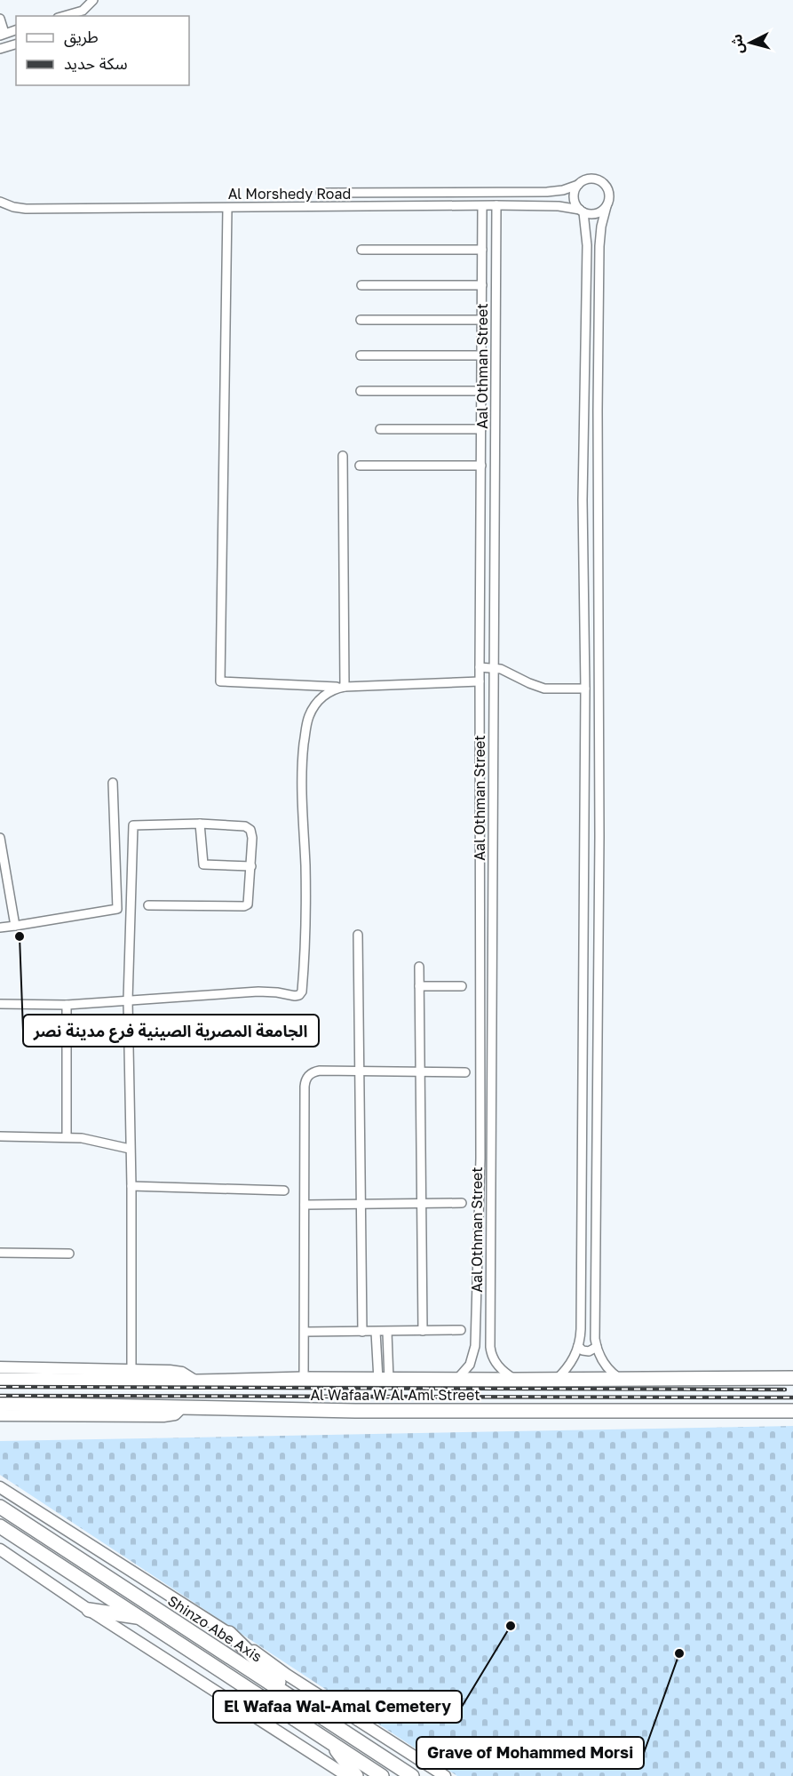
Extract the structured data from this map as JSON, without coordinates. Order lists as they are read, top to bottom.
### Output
{
  "streets": {
    "main road": ["Al Wafaa W Al Aml Street", "Shinzo Abe Axis"],
    "street": ["Al Morshedy Road", "Aal Othman Street"]
  },
  "crossings": [
    ["Al Morshedy Road", "Aal Othman Street"],
    ["Aal Othman Street", "Al Wafaa W Al Aml Street"]
  ],
  "places": ["الجامعة المصرية الصينية فرع مدينة نصر", "El Wafaa Wal-Amal Cemetery", "Grave of Mohammed Morsi"],
  "legend": ["طريق", "سكة حديد"],
  "north": "left"
}
